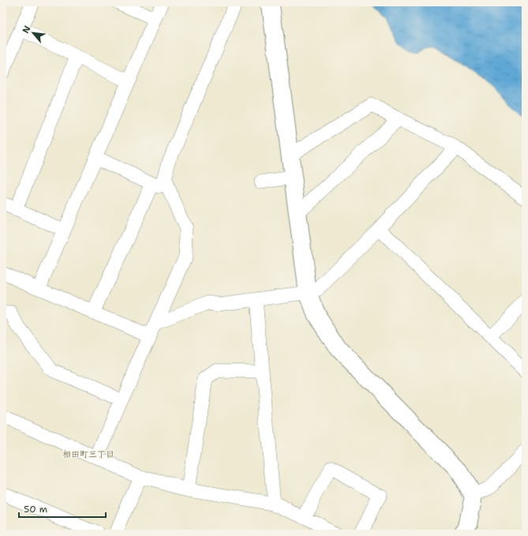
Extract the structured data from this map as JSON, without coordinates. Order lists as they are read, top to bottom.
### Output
{
  "districts": ["相田町三丁目"],
  "scale_bar": "50 m",
  "north": "top left"
}
